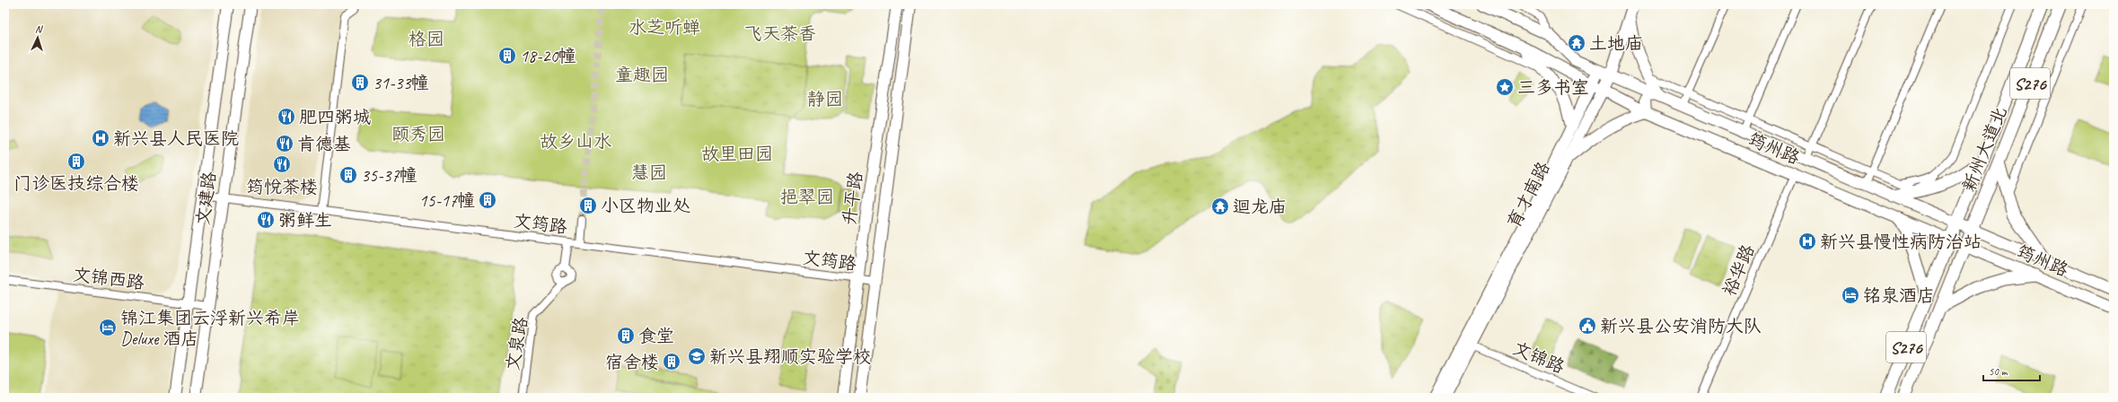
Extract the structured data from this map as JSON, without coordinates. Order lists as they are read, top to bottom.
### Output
{
  "streets": {
    "main road": [
      "S276",
      "筠州路",
      "新州大道北",
      "育才南路",
      "文建路",
      "升平路"
    ],
    "street": [
      "文筠路",
      "裕华路",
      "文锦西路",
      "文泉路",
      "文锦路"
    ]
  },
  "crossings": [
    ["S276", "筠州路"],
    ["S276", "新州大道北"],
    ["筠州路", "新州大道北"],
    ["筠州路", "育才南路"],
    ["筠州路", "裕华路"],
    ["育才南路", "文锦路"],
    ["文建路", "文筠路"],
    ["文建路", "文锦西路"],
    ["升平路", "文筠路"],
    ["文筠路", "文泉路"]
  ],
  "parks": [
    "水芝听蝉",
    "飞天茶香",
    "格园",
    "童趣园",
    "静园",
    "颐秀园",
    "故乡山水",
    "故里田园",
    "慧园",
    "挹翠园"
  ],
  "places": {
    "temple": ["土地庙", "迴龙庙"],
    "building": [
      "18-20幢",
      "31-33幢",
      "门诊医技综合楼",
      "35-37幢",
      "15-17幢",
      "小区物业处",
      "食堂",
      "宿舍楼"
    ],
    "place": ["三多书室"],
    "restaurant": [
      "肥四粥城",
      "肯德基",
      "筠悦茶楼",
      "粥鲜生"
    ],
    "hospital": ["新兴县人民医院", "新兴县慢性病防治站"],
    "hotel": ["铭泉酒店", "锦江集团云浮新兴希岸 Deluxe 酒店"],
    "public building": ["新兴县公安消防大队"],
    "school or university": ["新兴县翔顺实验学校"]
  },
  "scale_bar": "50 m",
  "north": "top"
}
